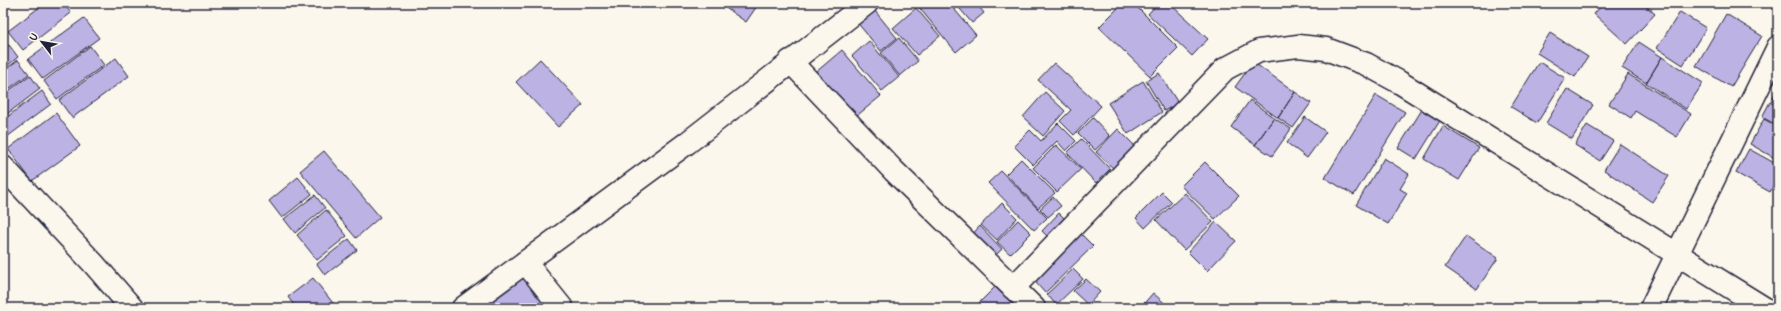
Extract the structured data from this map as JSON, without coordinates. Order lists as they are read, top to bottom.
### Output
{
  "north": "top left"
}
